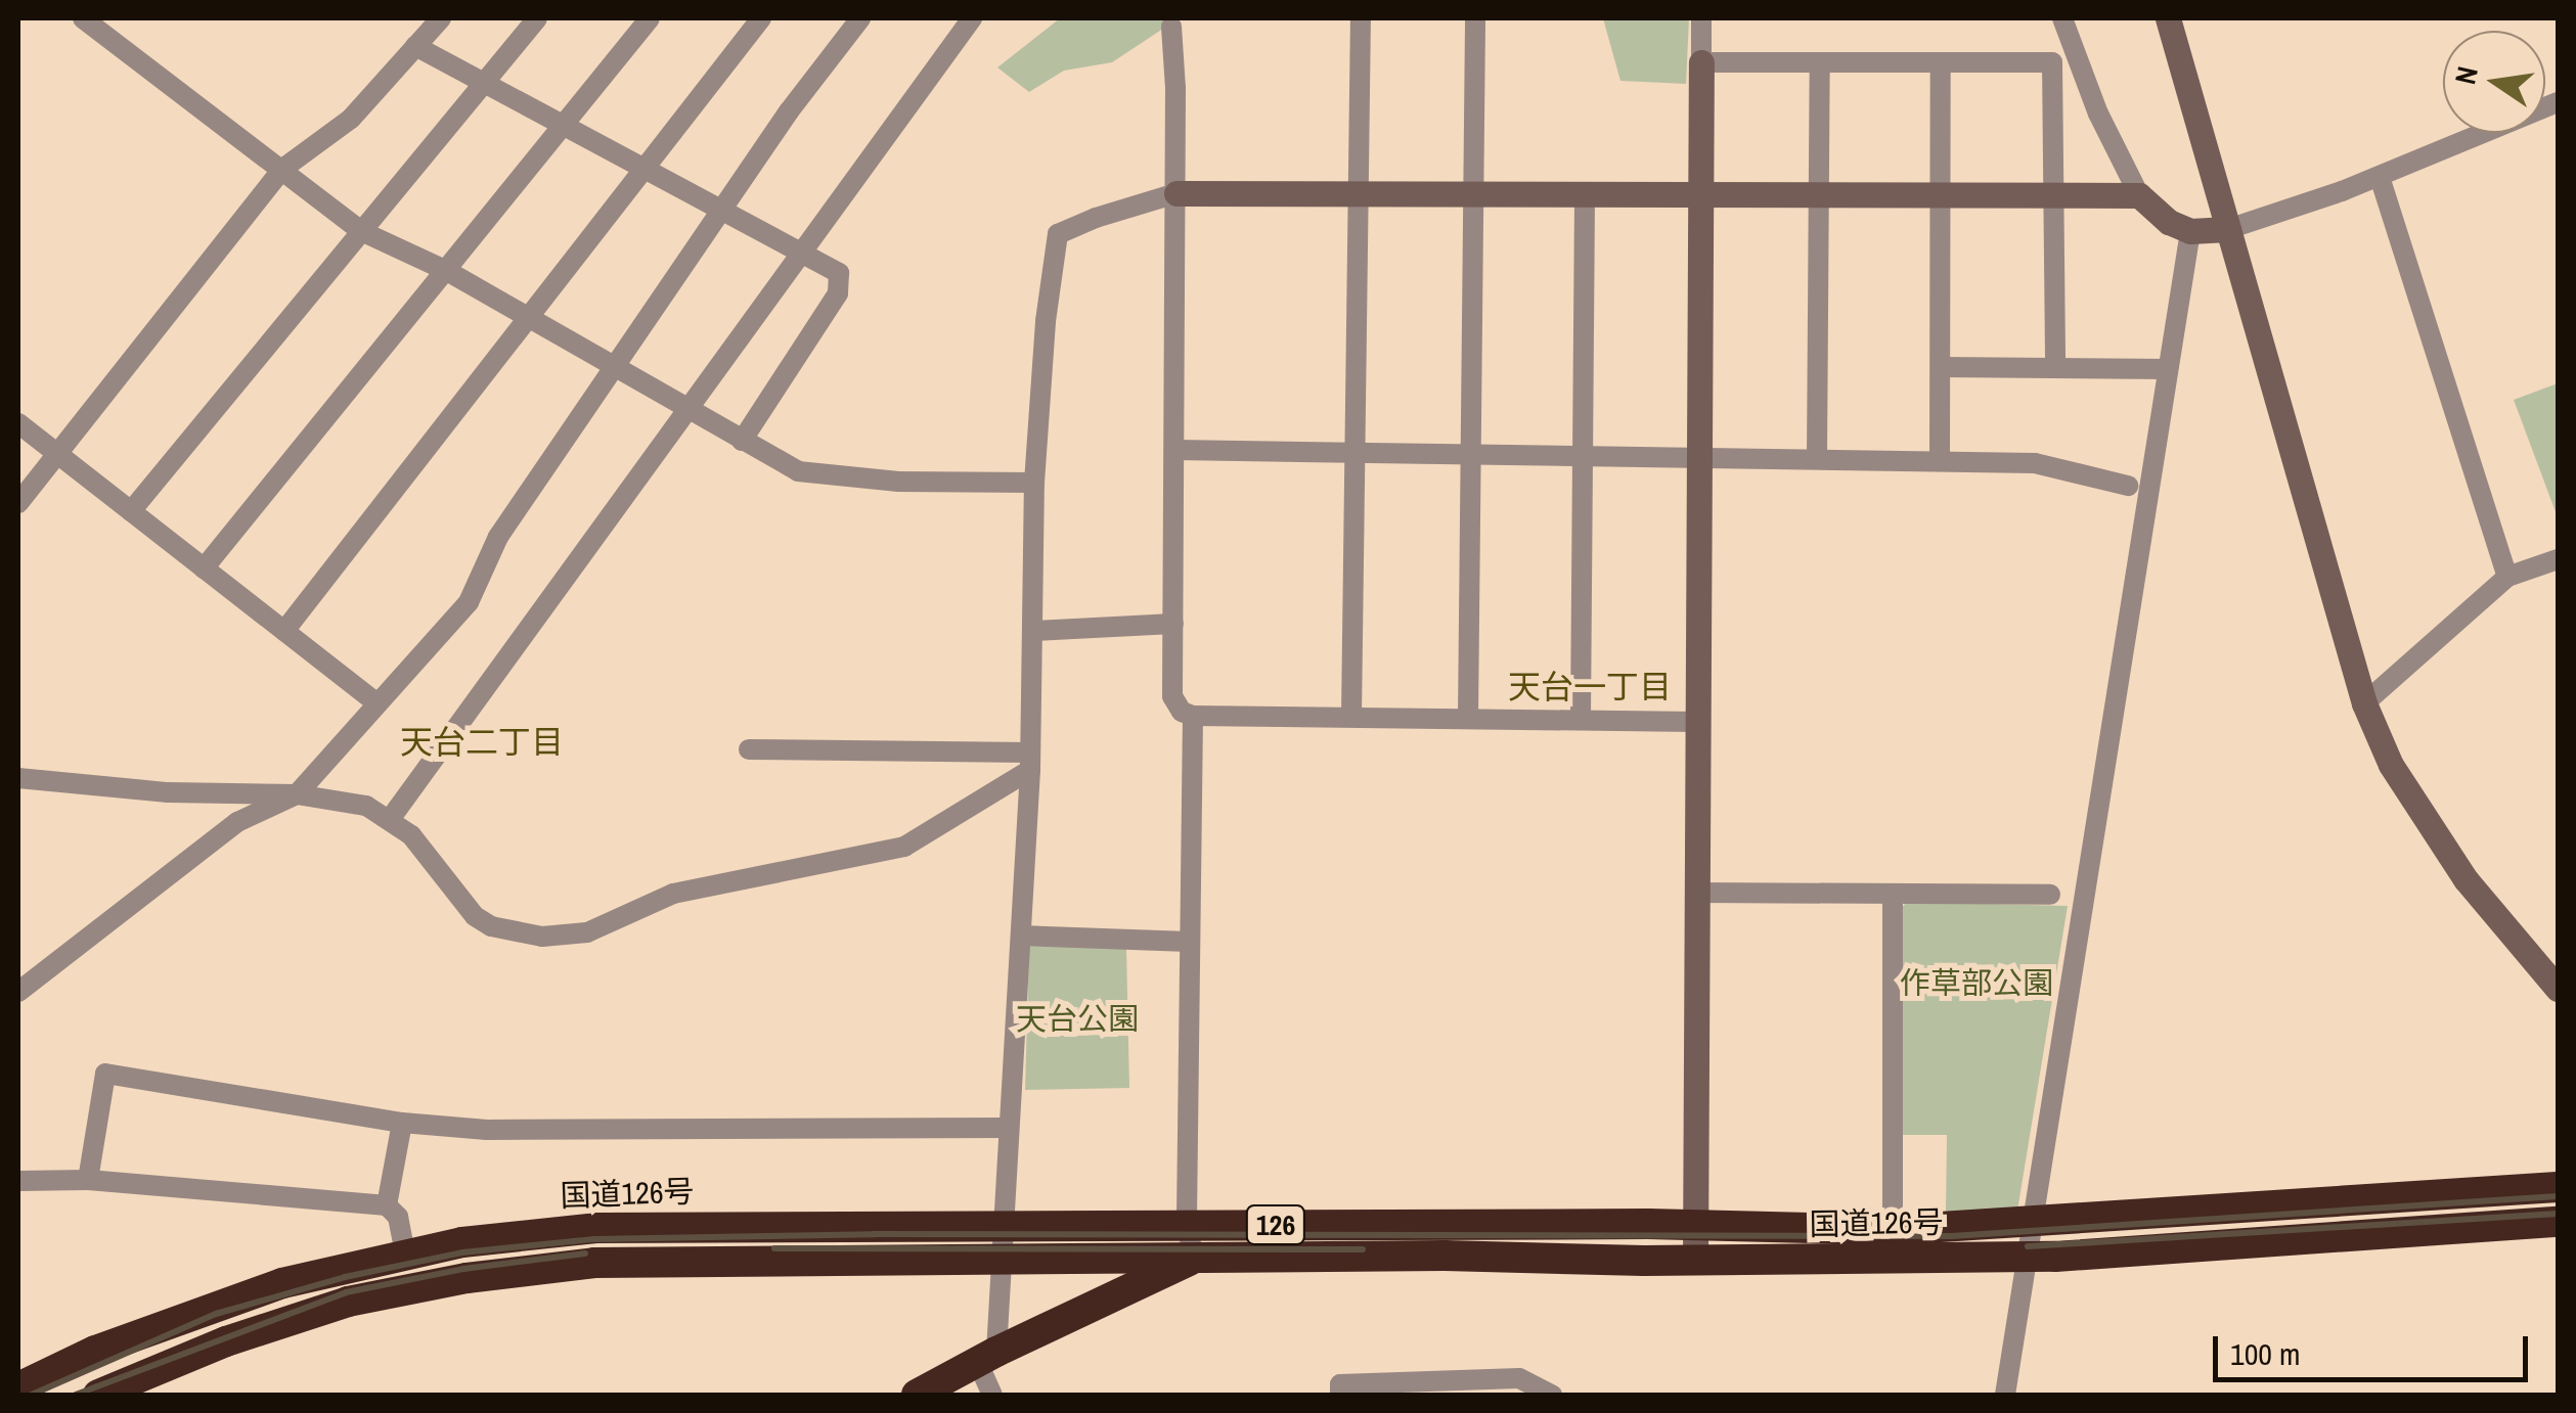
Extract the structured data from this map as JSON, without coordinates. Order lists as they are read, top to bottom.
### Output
{
  "streets": {
    "highway": ["国道126号", "126"]
  },
  "districts": ["天台一丁目", "天台二丁目"],
  "parks": ["作草部公園", "天台公園"],
  "scale_bar": "100 m",
  "north": "left"
}
